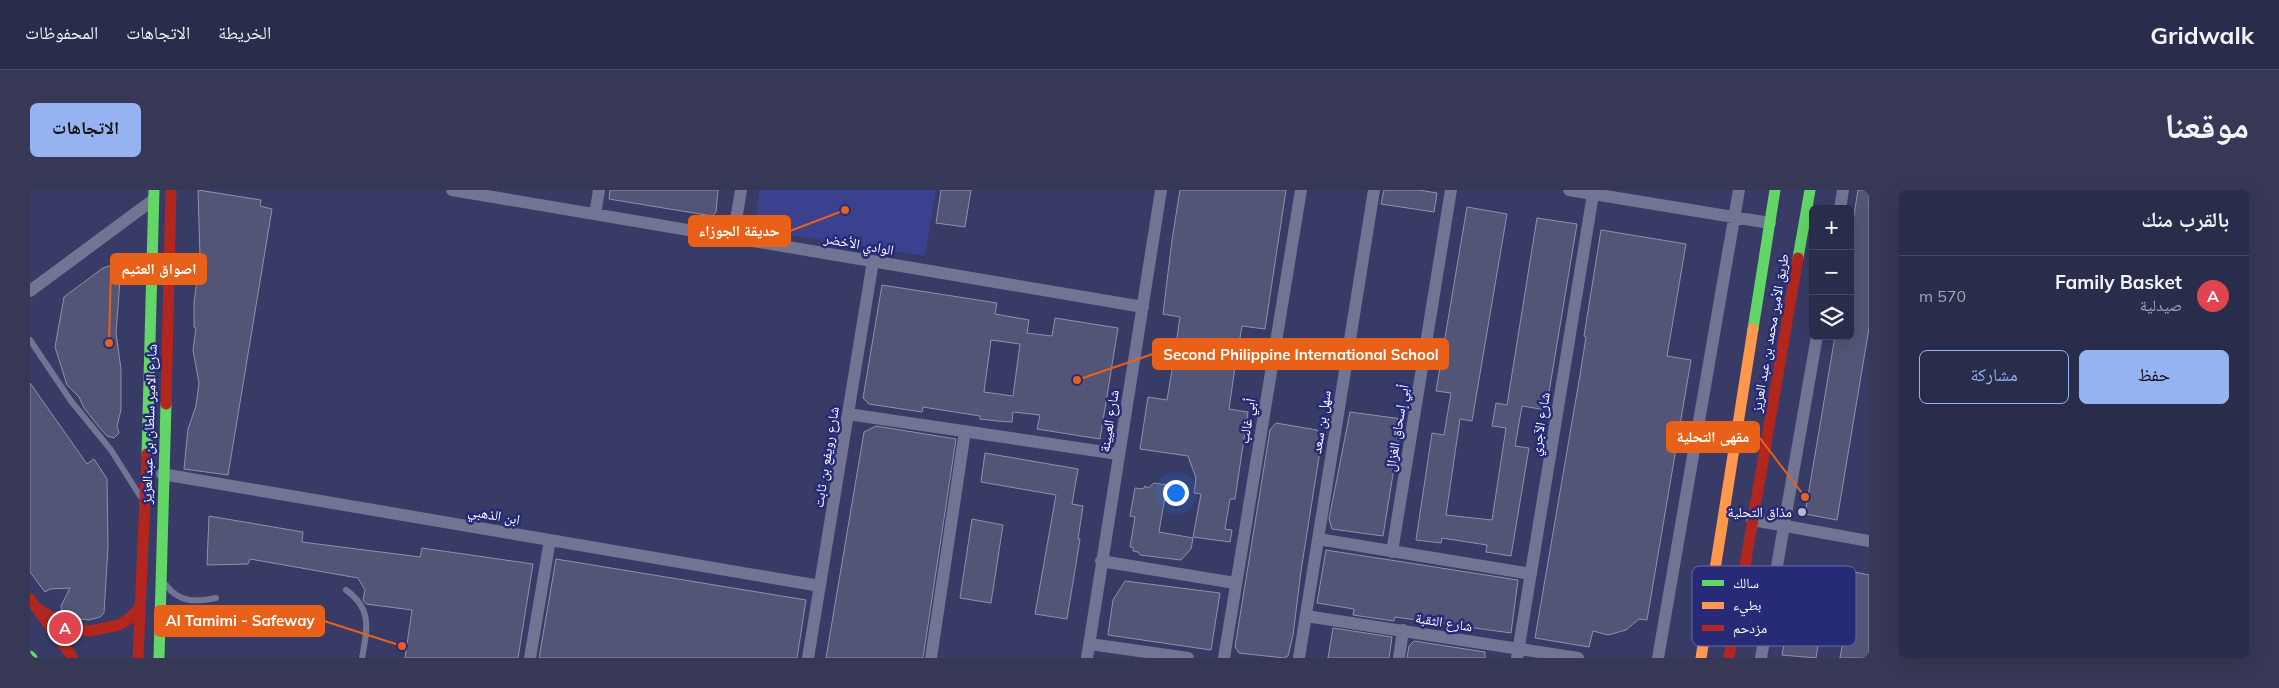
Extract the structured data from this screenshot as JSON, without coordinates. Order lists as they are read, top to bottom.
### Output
{
  "streets": {
    "street": [
      "الوادي الأخضر",
      "طريق الأمير محمد بن عبد العزيز",
      "شارع العيينة",
      "أبي غالب",
      "سهل بن سعد",
      "شارع الامير سلطان بن عبدالعزيز",
      "شارع الآجري",
      "أبي إسحاق الغزال",
      "شارع رويفع بن ثابت",
      "ابن الذهبي",
      "شارع الثقبة"
    ]
  },
  "crossings": [
    ["الوادي الأخضر", "شارع العيينة"],
    ["الوادي الأخضر", "شارع رويفع بن ثابت"],
    ["سهل بن سعد", "شارع الثقبة"],
    ["شارع الامير سلطان بن عبدالعزيز", "ابن الذهبي"],
    ["شارع الآجري", "شارع الثقبة"],
    ["شارع رويفع بن ثابت", "ابن الذهبي"]
  ],
  "places": [
    "حديقة الجوزاء",
    "اصواق العثيم",
    "Second Philippine International School",
    "مقهى التحلية",
    "مذاق التحلية",
    "Al Tamimi - Safeway"
  ],
  "legend": ["سالك", "بطيء", "مزدحم"],
  "page": {
    "header": "Gridwalk",
    "nav": ["الخريطة", "الاتجاهات", "المحفوظات"],
    "title": "موقعنا",
    "buttons": [
      "الاتجاهات",
      ["حفظ", "مشاركة"]
    ],
    "heading": "بالقرب منك",
    "map_buttons": ["+", "−"],
    "list": [
      {
        "mark": "A",
        "name": "Family Basket",
        "note": "صيدلية",
        "value": "570 m"
      }
    ],
    "pins": "A"
  }
}
